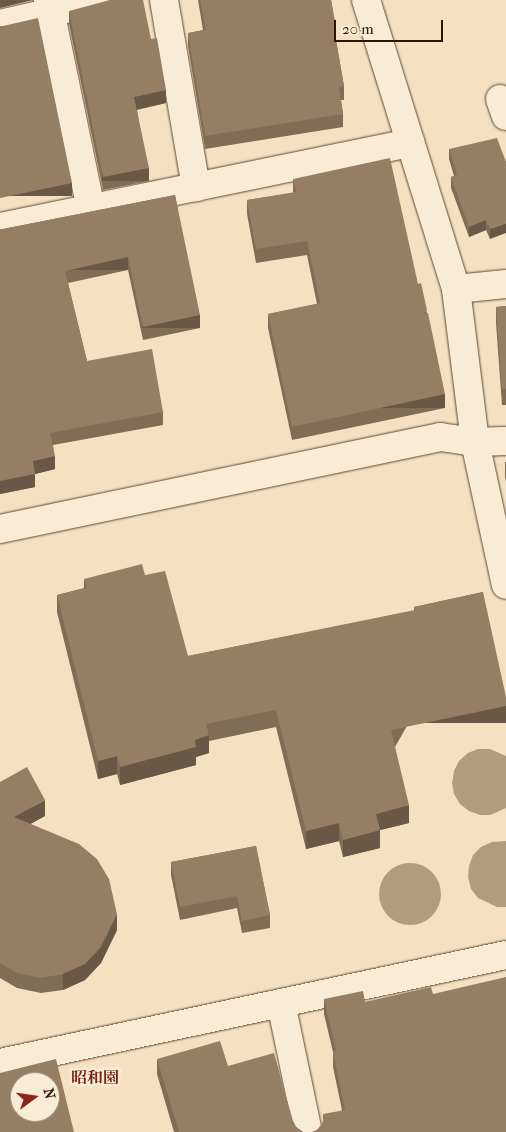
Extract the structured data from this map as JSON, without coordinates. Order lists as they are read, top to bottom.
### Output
{
  "districts": ["昭和園"],
  "scale_bar": "20 m",
  "north": "right"
}
